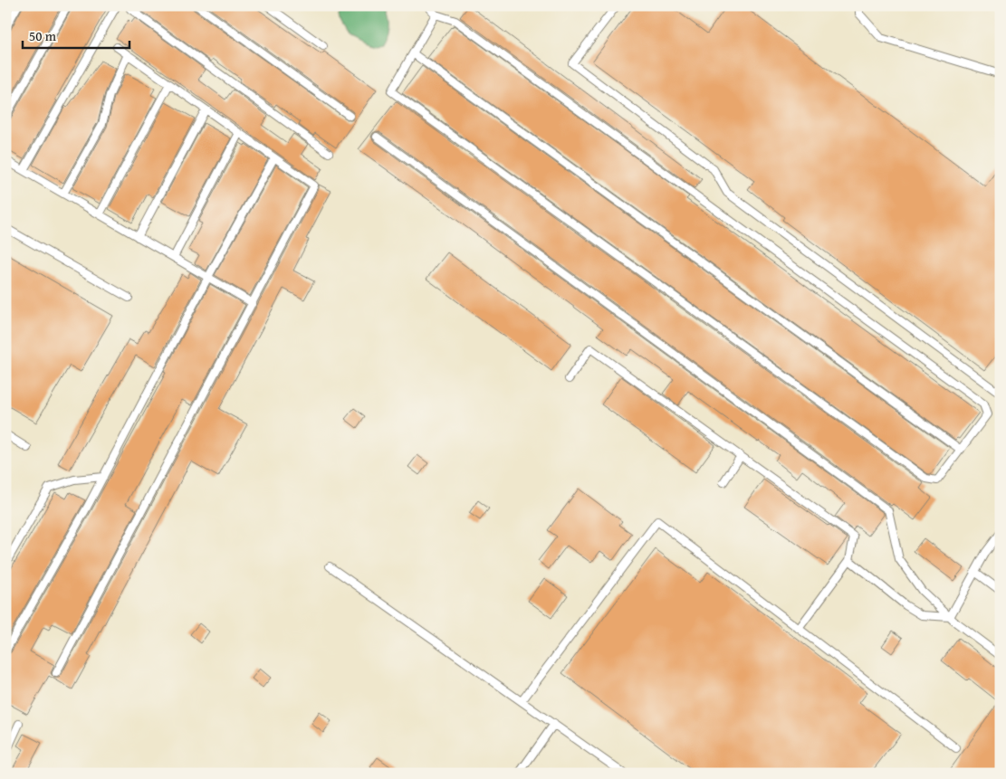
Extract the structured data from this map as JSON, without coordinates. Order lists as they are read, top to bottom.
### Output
{
  "scale_bar": "50 m"
}
